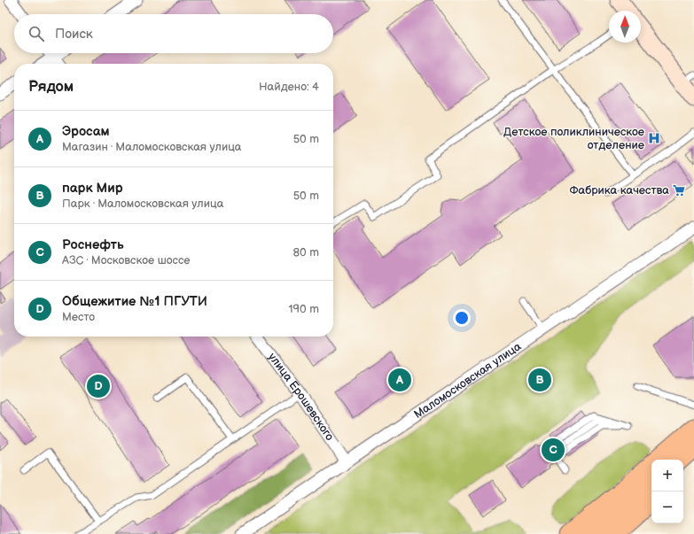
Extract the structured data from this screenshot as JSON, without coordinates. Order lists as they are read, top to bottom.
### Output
{
  "streets": {
    "street": ["Маломосковская улица", "улица Ерошевского"]
  },
  "crossings": [
    ["Маломосковская улица", "улица Ерошевского"]
  ],
  "places": {
    "hospital": ["Детское поликлиническое отделение"],
    "supermarket": ["Фабрика качества"]
  },
  "north": "top",
  "page": {
    "search": "Поиск",
    "heading": ["Рядом", "Найдено: 4"],
    "list": [
      {
        "mark": "A",
        "name": "Эросам",
        "note": "Магазин · Маломосковская улица",
        "value": "50 m"
      },
      {
        "mark": "B",
        "name": "парк Мир",
        "note": "Парк · Маломосковская улица",
        "value": "50 m"
      },
      {
        "mark": "C",
        "name": "Роснефть",
        "note": "АЗС · Московское шоссе",
        "value": "80 m"
      },
      {
        "mark": "D",
        "name": "Общежитие №1 ПГУТИ",
        "note": "Место",
        "value": "190 m"
      }
    ],
    "pins": [
      "A",
      "B",
      "D",
      "C"
    ],
    "map_buttons": ["+", "−"]
  }
}
